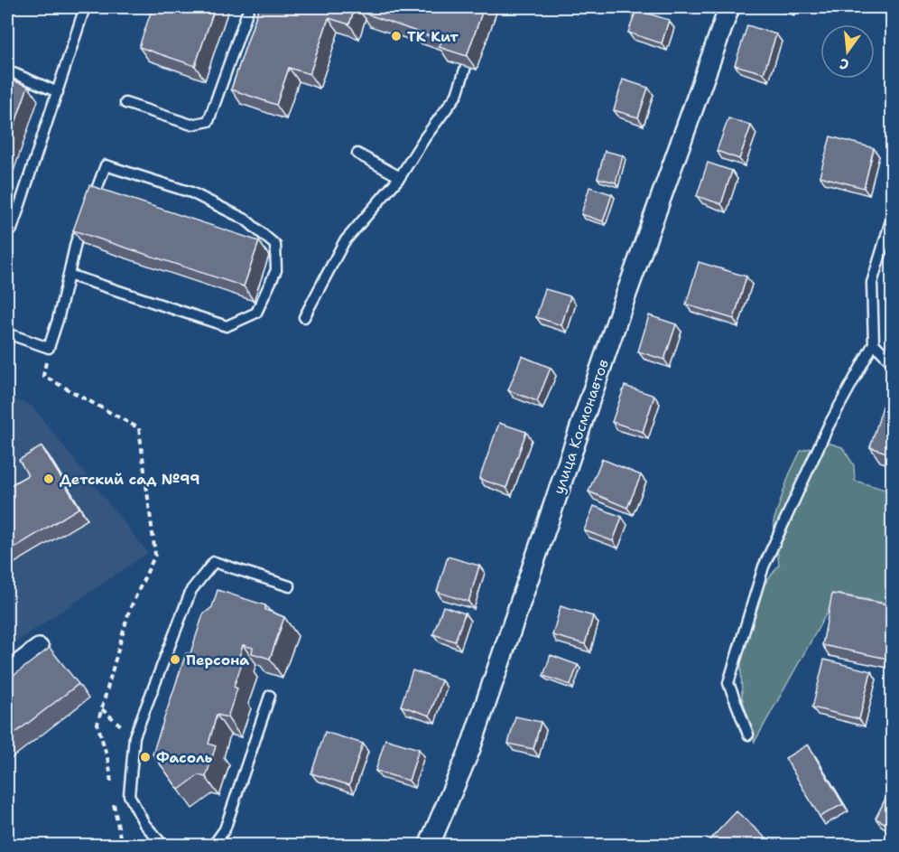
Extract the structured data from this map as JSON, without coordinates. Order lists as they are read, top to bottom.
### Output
{
  "streets": {
    "street": ["улица Космонавтов"]
  },
  "places": [
    "ТК Кит",
    "Детский сад №99",
    "Персона",
    "Фасоль"
  ],
  "north": "bottom"
}
